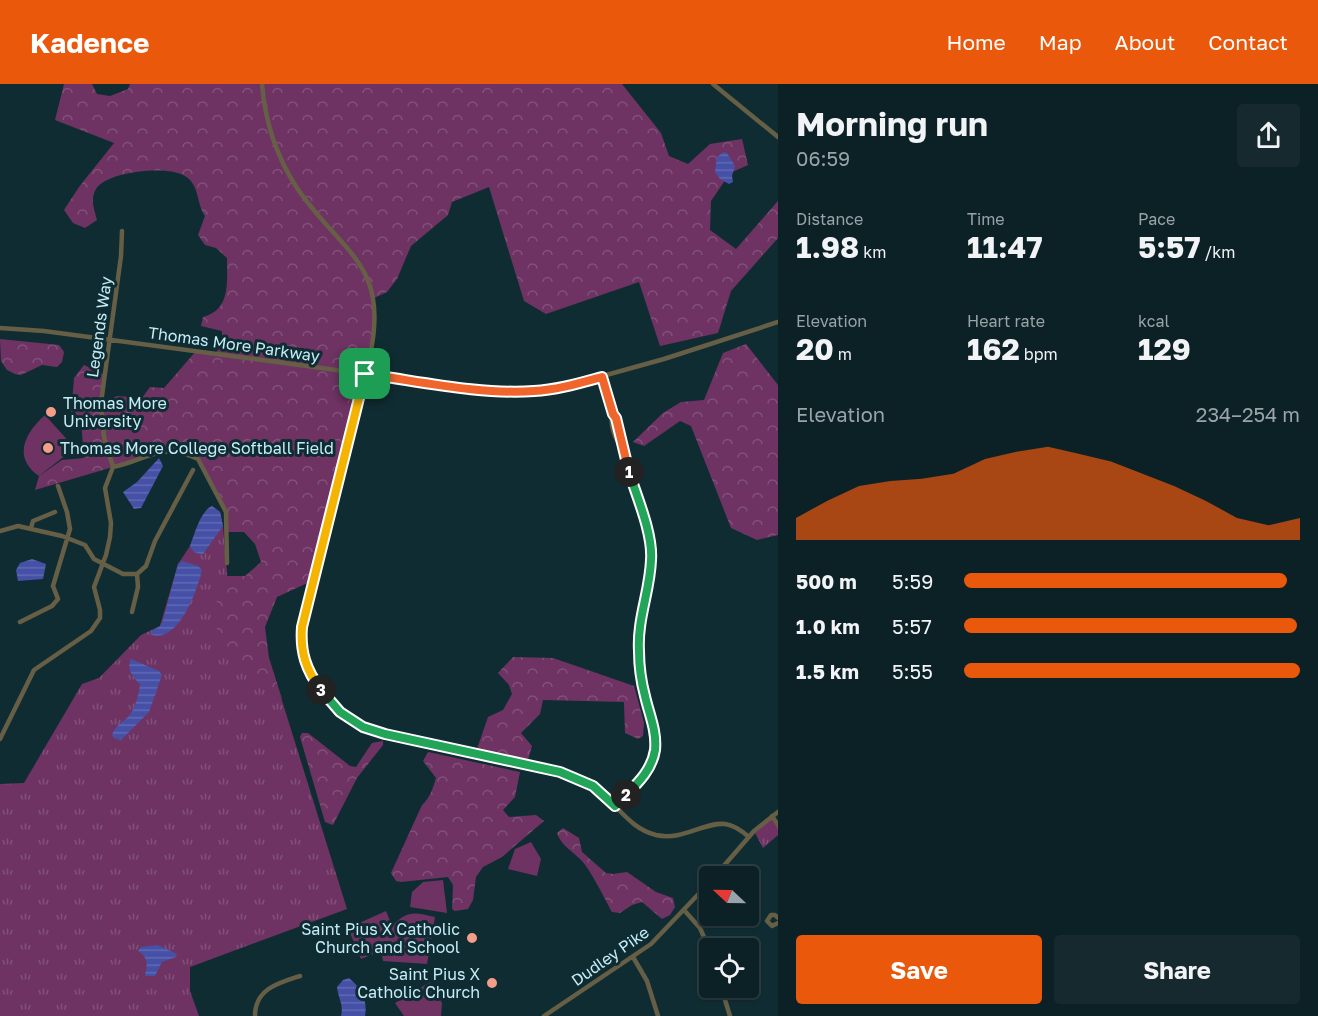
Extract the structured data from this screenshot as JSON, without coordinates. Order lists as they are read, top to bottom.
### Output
{
  "streets": {
    "street": ["Legends Way", "Thomas More Parkway", "Dudley Pike"]
  },
  "crossings": [
    ["Legends Way", "Thomas More Parkway"]
  ],
  "places": [
    "Thomas More University",
    "Thomas More College Softball Field",
    "Saint Pius X Catholic Church and School",
    "Saint Pius X Catholic Church"
  ],
  "north": "left",
  "page": {
    "header": "Kadence",
    "nav": [
      "Home",
      "Map",
      "About",
      "Contact"
    ],
    "heading": ["Morning run", "06:59"],
    "stats": [
      ["Distance", "1.98 km"],
      ["Time", "11:47"],
      ["Pace", "5:57 /km"],
      ["Elevation", "20 m"],
      ["Heart rate", "162 bpm"],
      ["kcal", "129"]
    ],
    "chart": ["Elevation", "234–254 m"],
    "pins": ["1", "3", "2"],
    "list": [
      {
        "name": "500 m",
        "note": "5:59"
      },
      {
        "name": "1.0 km",
        "note": "5:57"
      },
      {
        "name": "1.5 km",
        "note": "5:55"
      }
    ],
    "buttons": ["Save", "Share"]
  }
}
